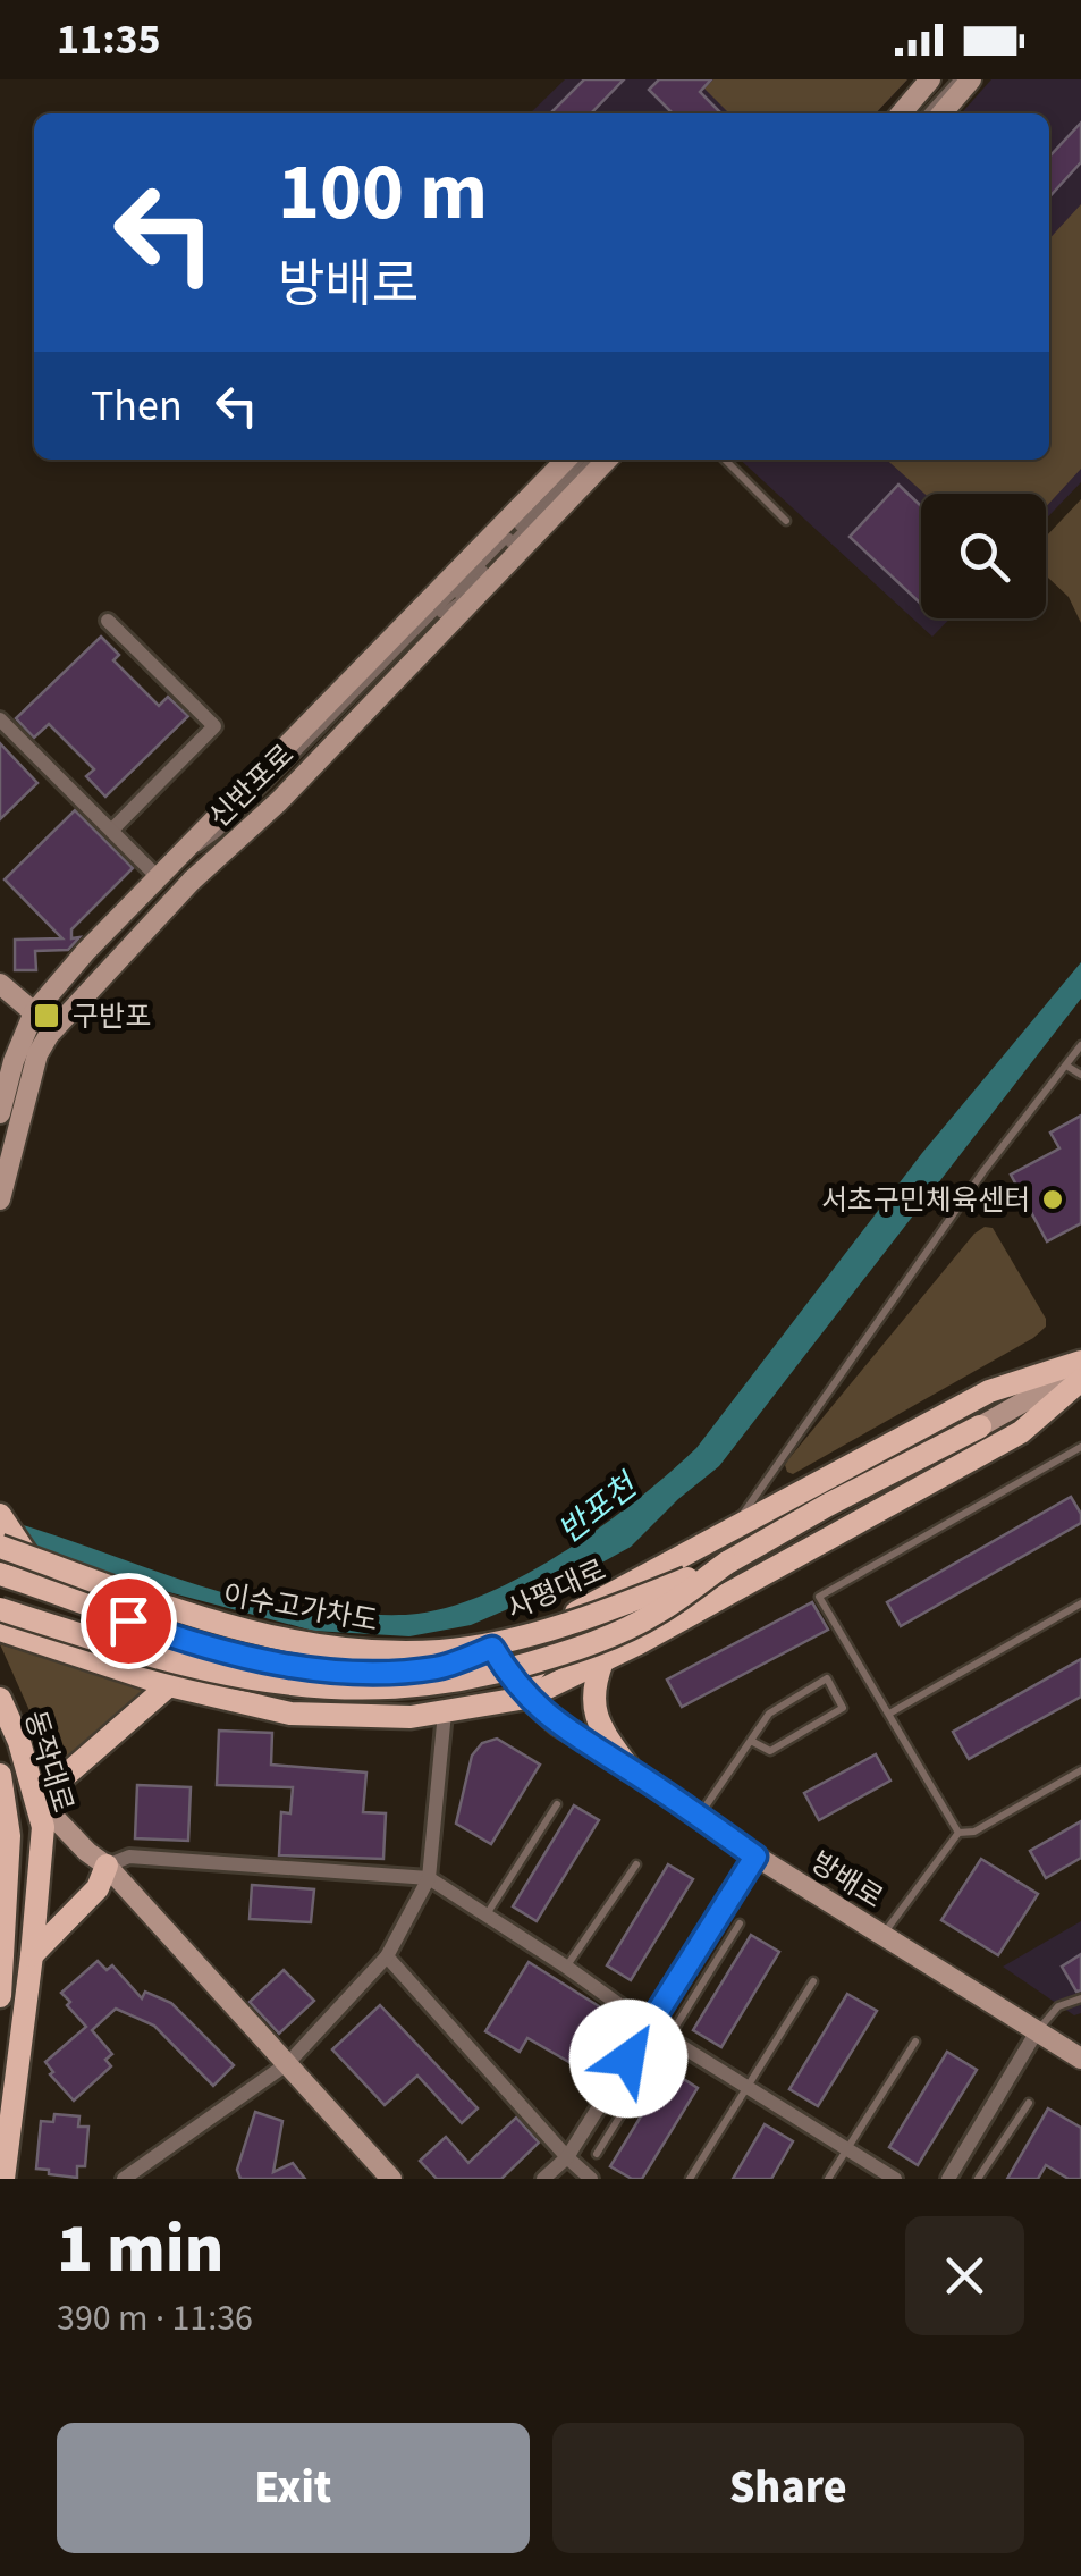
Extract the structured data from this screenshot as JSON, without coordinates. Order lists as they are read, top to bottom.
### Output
{
  "streets": {
    "main road": [
      "신반포로",
      "사평대로",
      "이수고가차도",
      "동작대로",
      "방배로"
    ]
  },
  "crossings": [
    ["사평대로", "이수고가차도"],
    ["사평대로", "방배로"]
  ],
  "water": ["반포천"],
  "places": {
    "transit": ["구반포"],
    "other": ["서초구민체육센터"]
  },
  "page": {
    "status": "11:35",
    "turn": ["100 m", "방배로"],
    "then": "Then",
    "heading": ["1 min", "390 m · 11:36"],
    "buttons": ["Exit", "Share"]
  }
}
